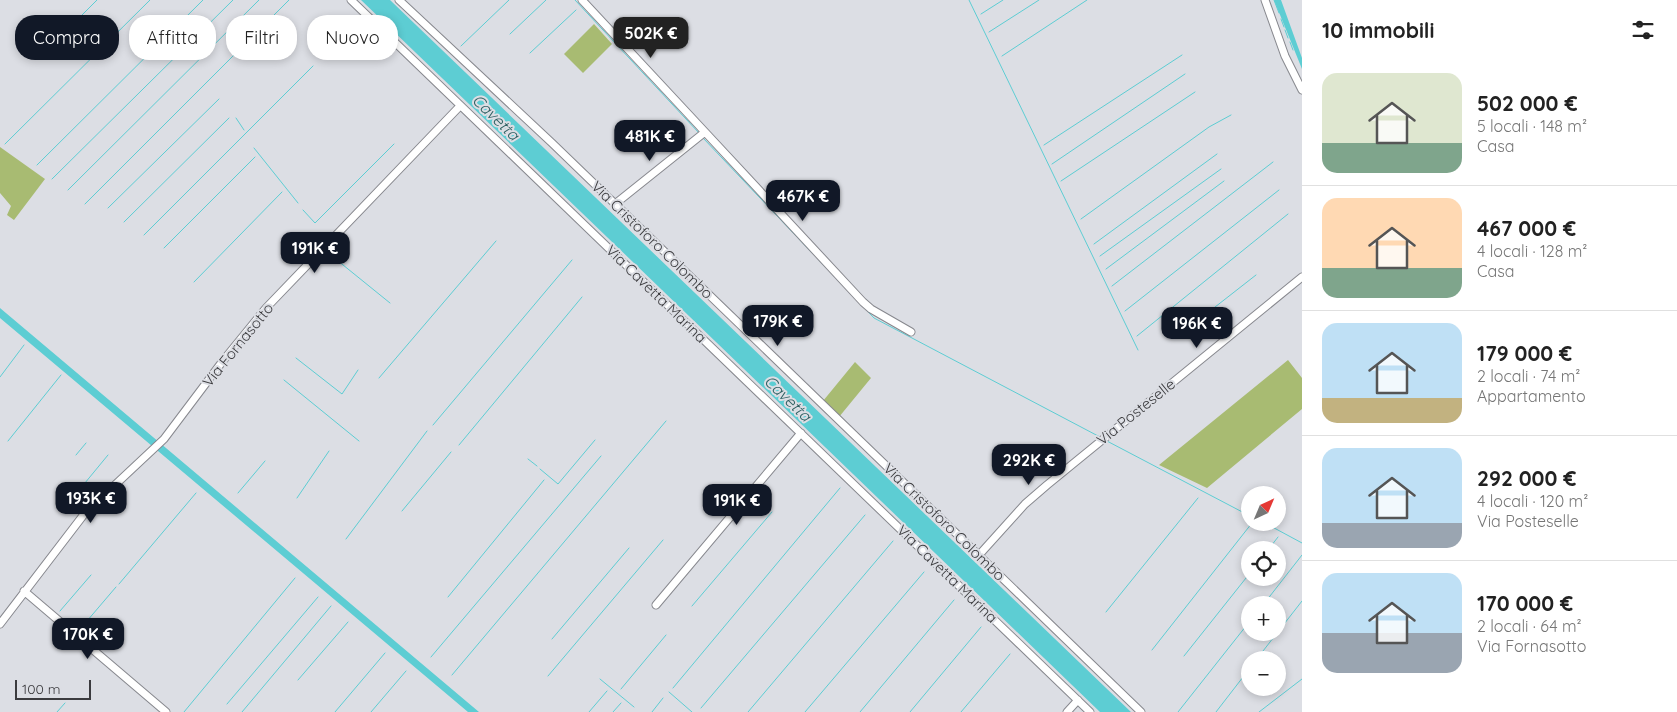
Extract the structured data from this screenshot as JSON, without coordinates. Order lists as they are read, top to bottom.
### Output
{
  "streets": {
    "street": [
      "Via Cristoforo Colombo",
      "Via Cavetta Marina",
      "Via Fornasotto",
      "Via Posteselle"
    ]
  },
  "crossings": [
    ["Via Cristoforo Colombo", "Via Posteselle"],
    ["Via Cavetta Marina", "Via Fornasotto"]
  ],
  "water": ["Cavetta"],
  "scale_bar": "100 m",
  "north": "top right",
  "page": {
    "heading": "10 immobili",
    "chip": [
      "Compra",
      "Affitta",
      "Filtri",
      "Nuovo"
    ],
    "price": [
      "502K €",
      "481K €",
      "467K €",
      "191K €",
      "179K €",
      "196K €",
      "292K €",
      "193K €",
      "191K €",
      "170K €"
    ],
    "list": [
      {
        "name": "502 000 €",
        "note": "5 locali · 148 m² · Casa"
      },
      {
        "name": "467 000 €",
        "note": "4 locali · 128 m² · Casa"
      },
      {
        "name": "179 000 €",
        "note": "2 locali · 74 m² · Appartamento"
      },
      {
        "name": "292 000 €",
        "note": "4 locali · 120 m² · Via Posteselle"
      },
      {
        "name": "170 000 €",
        "note": "2 locali · 64 m² · Via Fornasotto"
      }
    ],
    "map_buttons": ["+", "−"],
    "scale": "100 m"
  }
}
